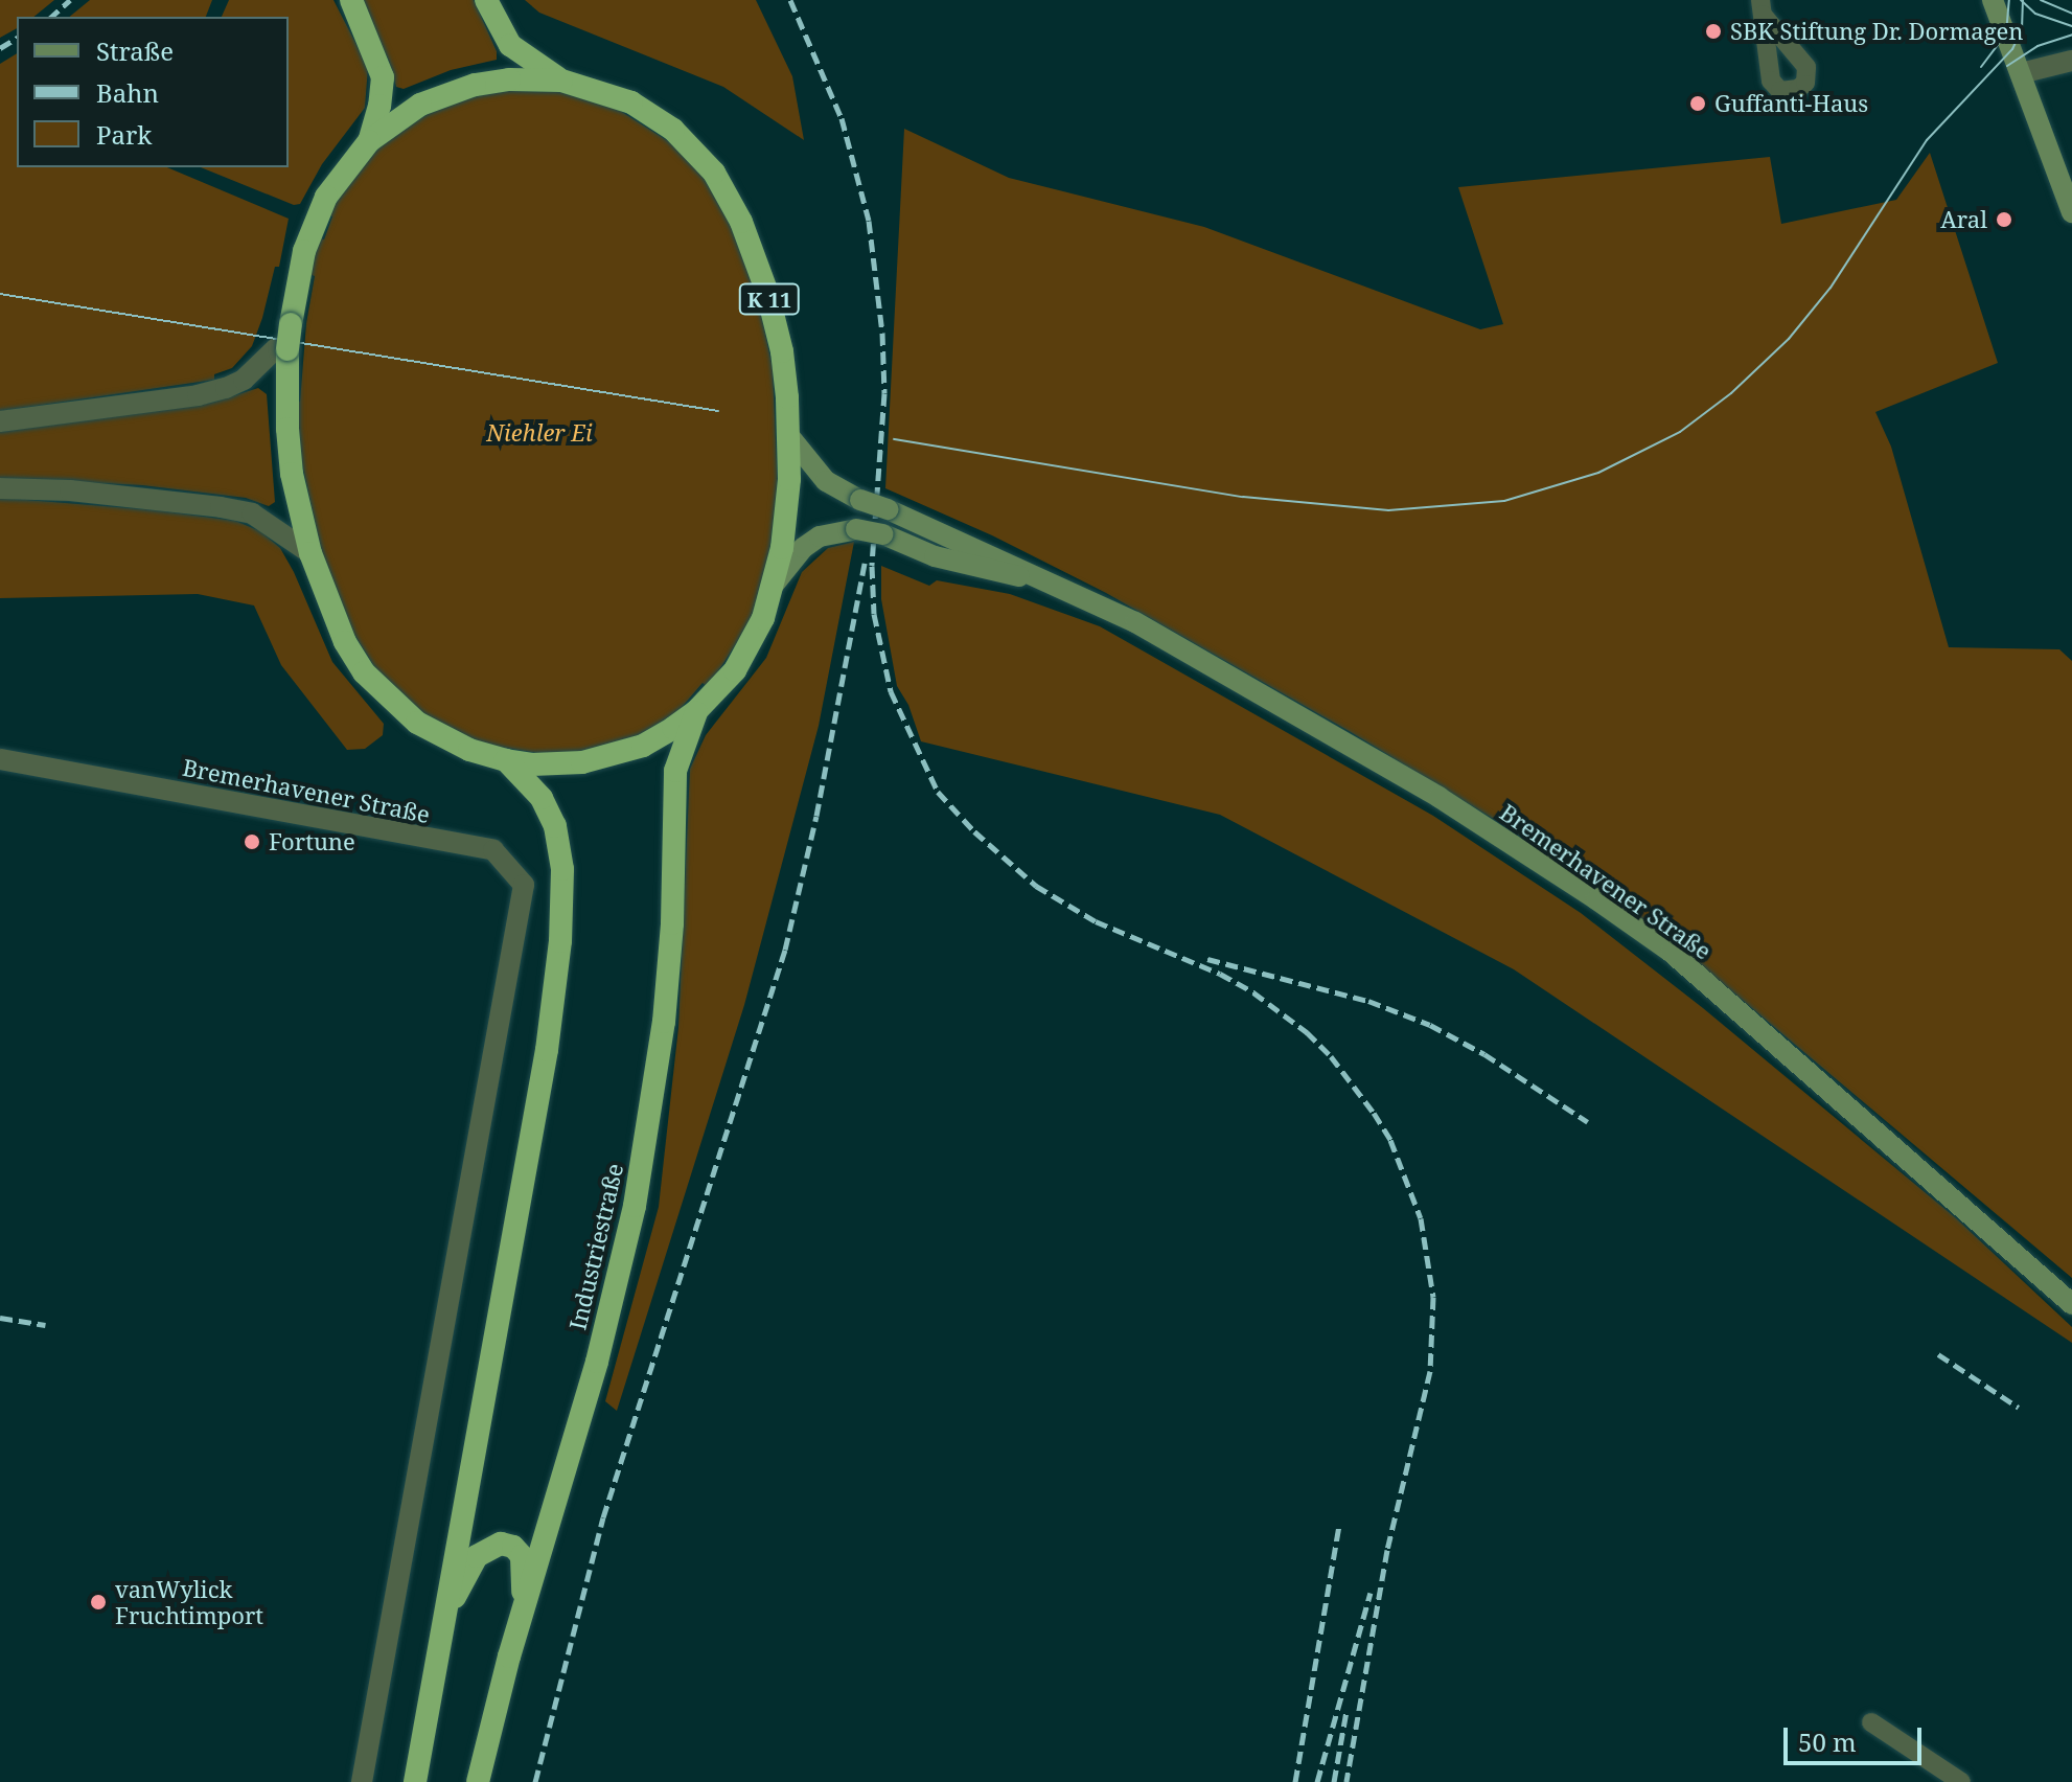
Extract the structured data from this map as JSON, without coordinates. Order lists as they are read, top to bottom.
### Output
{
  "streets": {
    "highway": ["K 11", "Industriestraße"],
    "main road": ["Bremerhavener Straße"]
  },
  "crossings": [
    ["K 11", "Bremerhavener Straße"],
    ["K 11", "Industriestraße"]
  ],
  "parks": ["Niehler Ei"],
  "places": [
    "SBK Stiftung Dr. Dormagen",
    "Guffanti-Haus",
    "Aral",
    "Fortune",
    "vanWylick Fruchtimport"
  ],
  "legend": ["Straße", "Bahn", "Park"],
  "scale_bar": "50 m"
}
